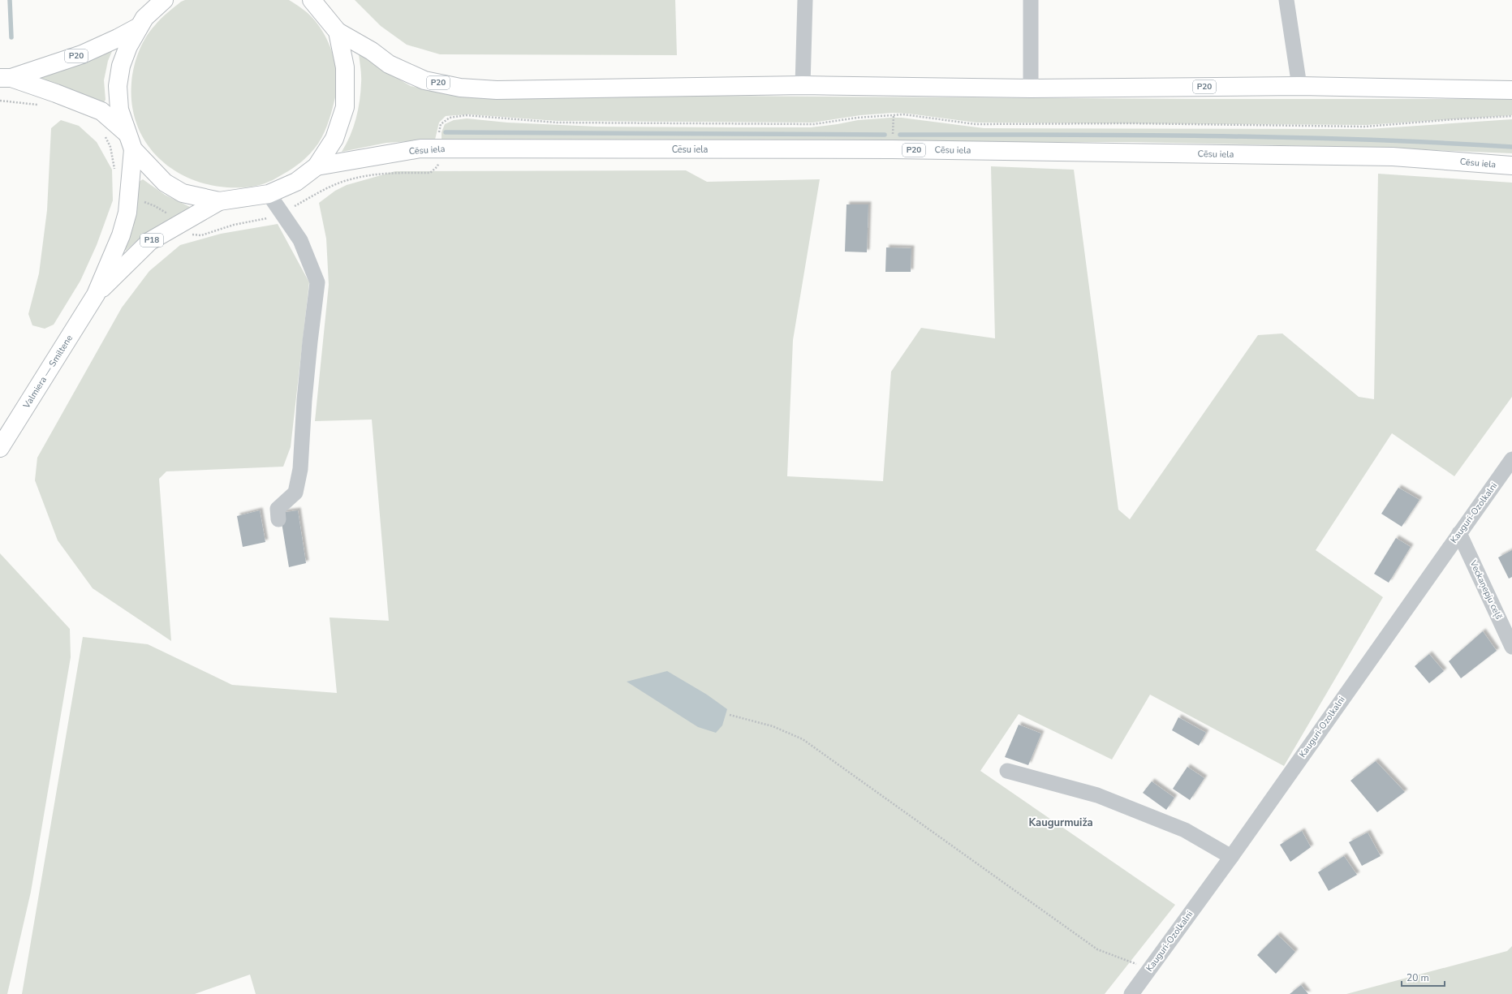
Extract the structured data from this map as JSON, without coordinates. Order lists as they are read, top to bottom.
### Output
{
  "streets": {
    "main road": [
      "P20",
      "Cēsu iela",
      "P18",
      "Valmiera — Smiltene"
    ],
    "street": ["Kauguri-Ozolkalni", "Veckaņepju ceļš"]
  },
  "crossings": [
    ["P20", "P18"],
    ["P20", "Valmiera — Smiltene"],
    ["Cēsu iela", "P18"],
    ["P18", "Valmiera — Smiltene"],
    ["Kauguri-Ozolkalni", "Veckaņepju ceļš"]
  ],
  "districts": ["Kaugurmuiža"],
  "scale_bar": "20 m"
}
